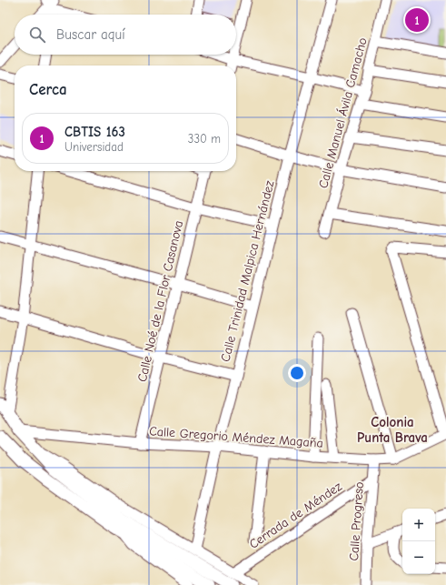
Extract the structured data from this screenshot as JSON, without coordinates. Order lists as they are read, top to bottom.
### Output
{
  "streets": {
    "street": [
      "Calle Manuel Ávila Camacho",
      "Calle Trinidad Malpica Hernández",
      "Calle Noé de la Flor Casanova",
      "Calle Gregorio Méndez Magaña",
      "Cerrada de Méndez",
      "Calle Progreso"
    ]
  },
  "crossings": [
    ["Calle Trinidad Malpica Hernández", "Calle Gregorio Méndez Magaña"],
    ["Calle Noé de la Flor Casanova", "Calle Gregorio Méndez Magaña"],
    ["Calle Gregorio Méndez Magaña", "Calle Progreso"],
    ["Cerrada de Méndez", "Calle Progreso"]
  ],
  "districts": ["Colonia Punta Brava"],
  "page": {
    "pins": "1",
    "search": "Buscar aquí",
    "heading": "Cerca",
    "list": [
      {
        "mark": "1",
        "name": "CBTIS 163",
        "note": "Universidad",
        "value": "330 m"
      }
    ],
    "map_buttons": ["+", "−"]
  }
}
